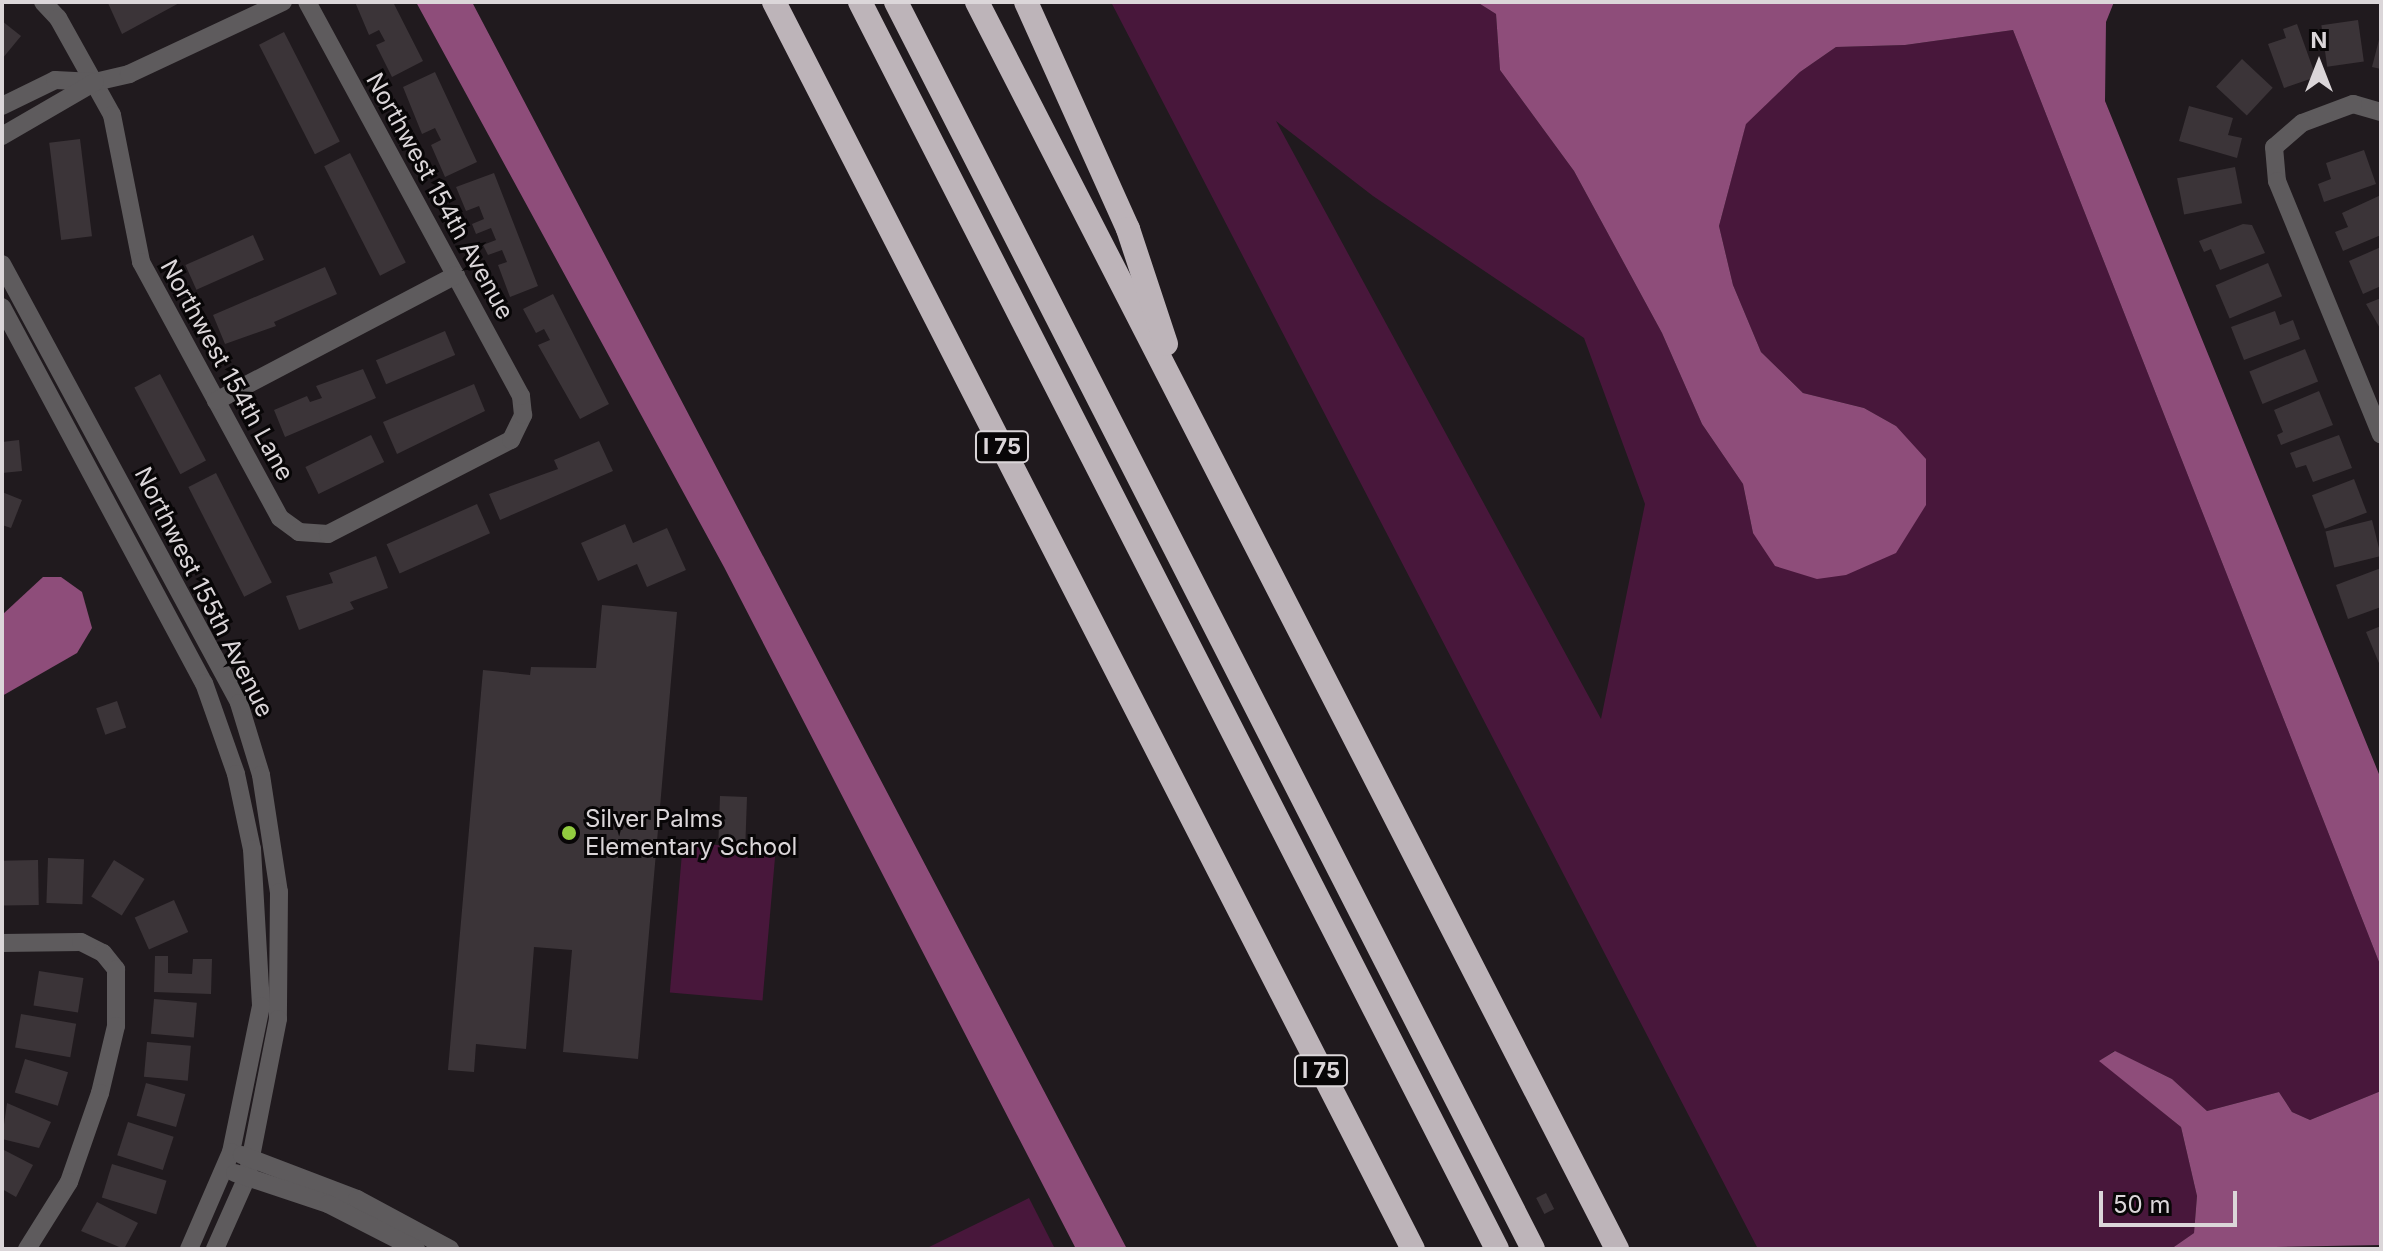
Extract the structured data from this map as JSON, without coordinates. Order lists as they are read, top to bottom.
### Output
{
  "streets": {
    "highway": ["I 75"],
    "street": ["Northwest 154th Avenue", "Northwest 154th Lane", "Northwest 155th Avenue"]
  },
  "crossings": [
    ["Northwest 154th Avenue", "Northwest 154th Lane"]
  ],
  "places": ["Silver Palms Elementary School"],
  "scale_bar": "50 m",
  "north": "top"
}
